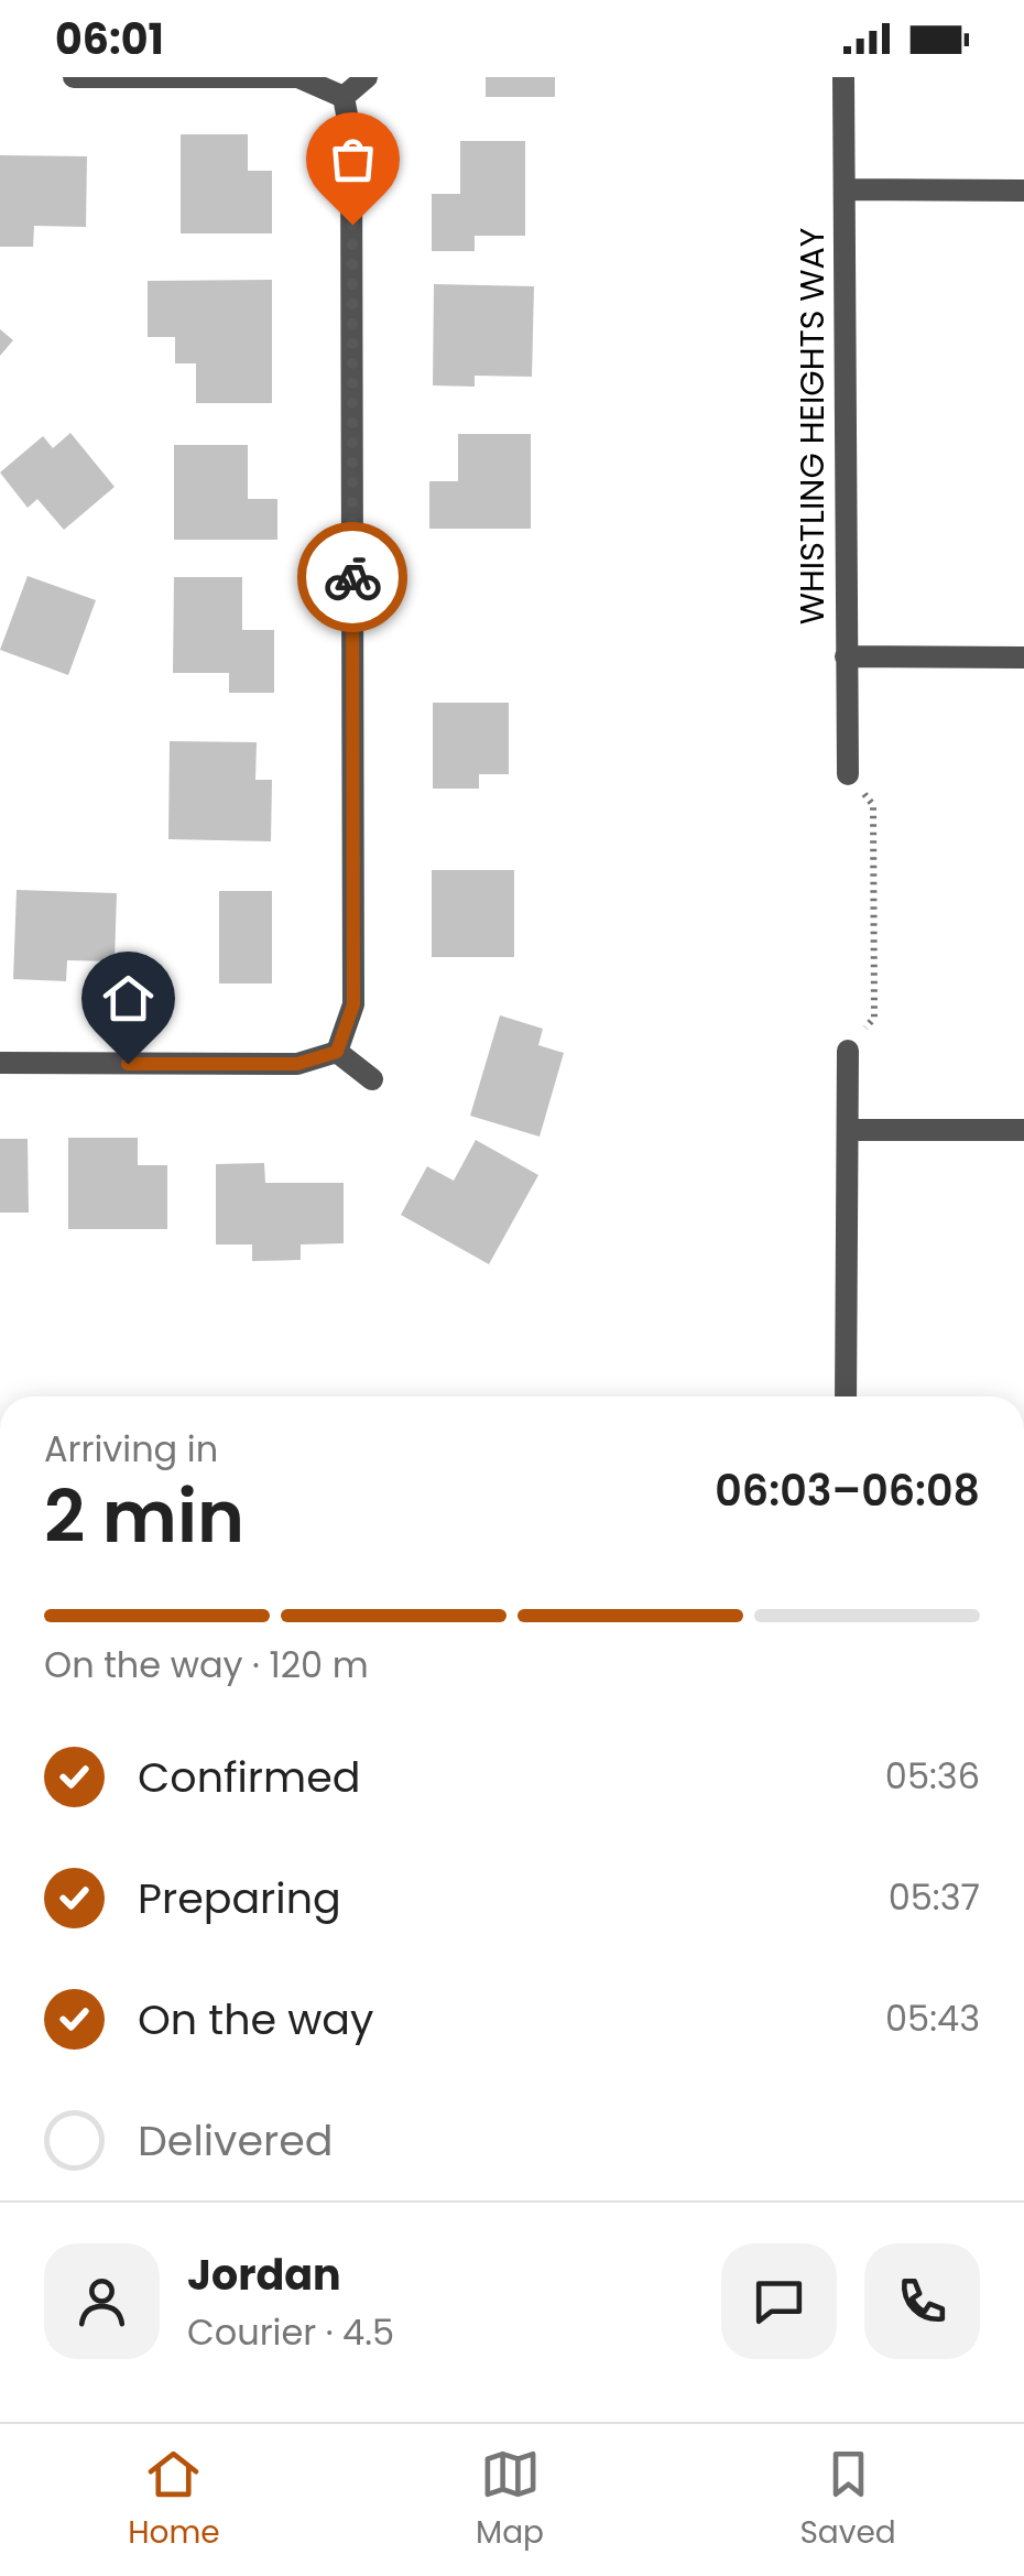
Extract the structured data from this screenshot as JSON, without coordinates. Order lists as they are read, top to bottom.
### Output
{
  "streets": {
    "street": ["WHISTLING HEIGHTS WAY"]
  },
  "page": {
    "status": "06:01",
    "heading": ["2 min", "Arriving in", "06:03–06:08"],
    "panel": ["Jordan", "Courier · 4.5"],
    "bar": "On the way · 120 m",
    "list": [
      ["Confirmed", "05:36"],
      ["Preparing", "05:37"],
      ["On the way", "05:43"],
      "Delivered"
    ],
    "tabs": ["Home", "Map", "Saved"]
  }
}
